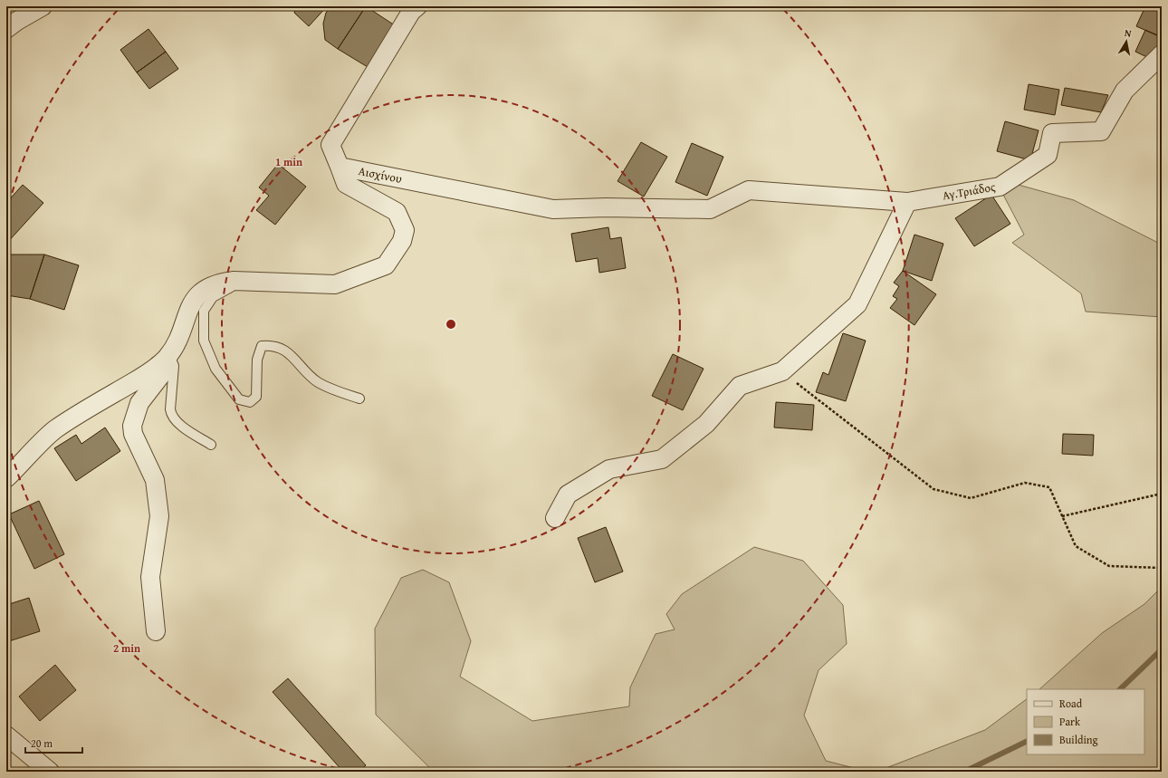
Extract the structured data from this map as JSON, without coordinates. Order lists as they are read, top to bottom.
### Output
{
  "streets": {
    "street": ["Αισχίνου", "Αγ.Τριάδος"]
  },
  "crossings": [
    ["Αισχίνου", "Αγ.Τριάδος"]
  ],
  "legend": ["Road", "Park", "Building"],
  "scale_bar": "20 m",
  "north": "top",
  "rings": ["1 min", "2 min"]
}
